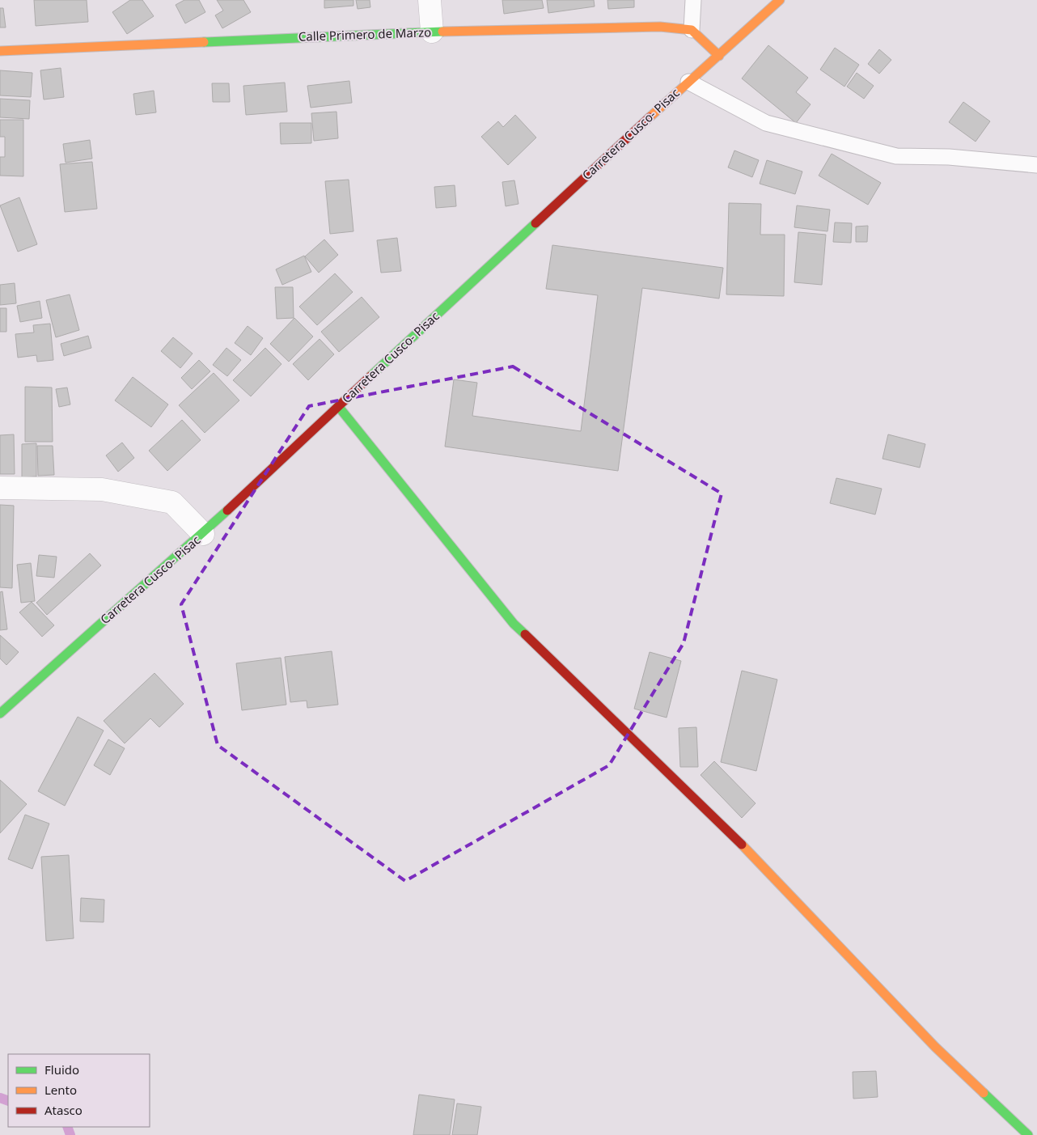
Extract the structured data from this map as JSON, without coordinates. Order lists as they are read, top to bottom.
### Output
{
  "streets": {
    "main road": ["Calle Primero de Marzo", "Carretera Cusco- Pisac"]
  },
  "legend": ["Fluido", "Lento", "Atasco"]
}
